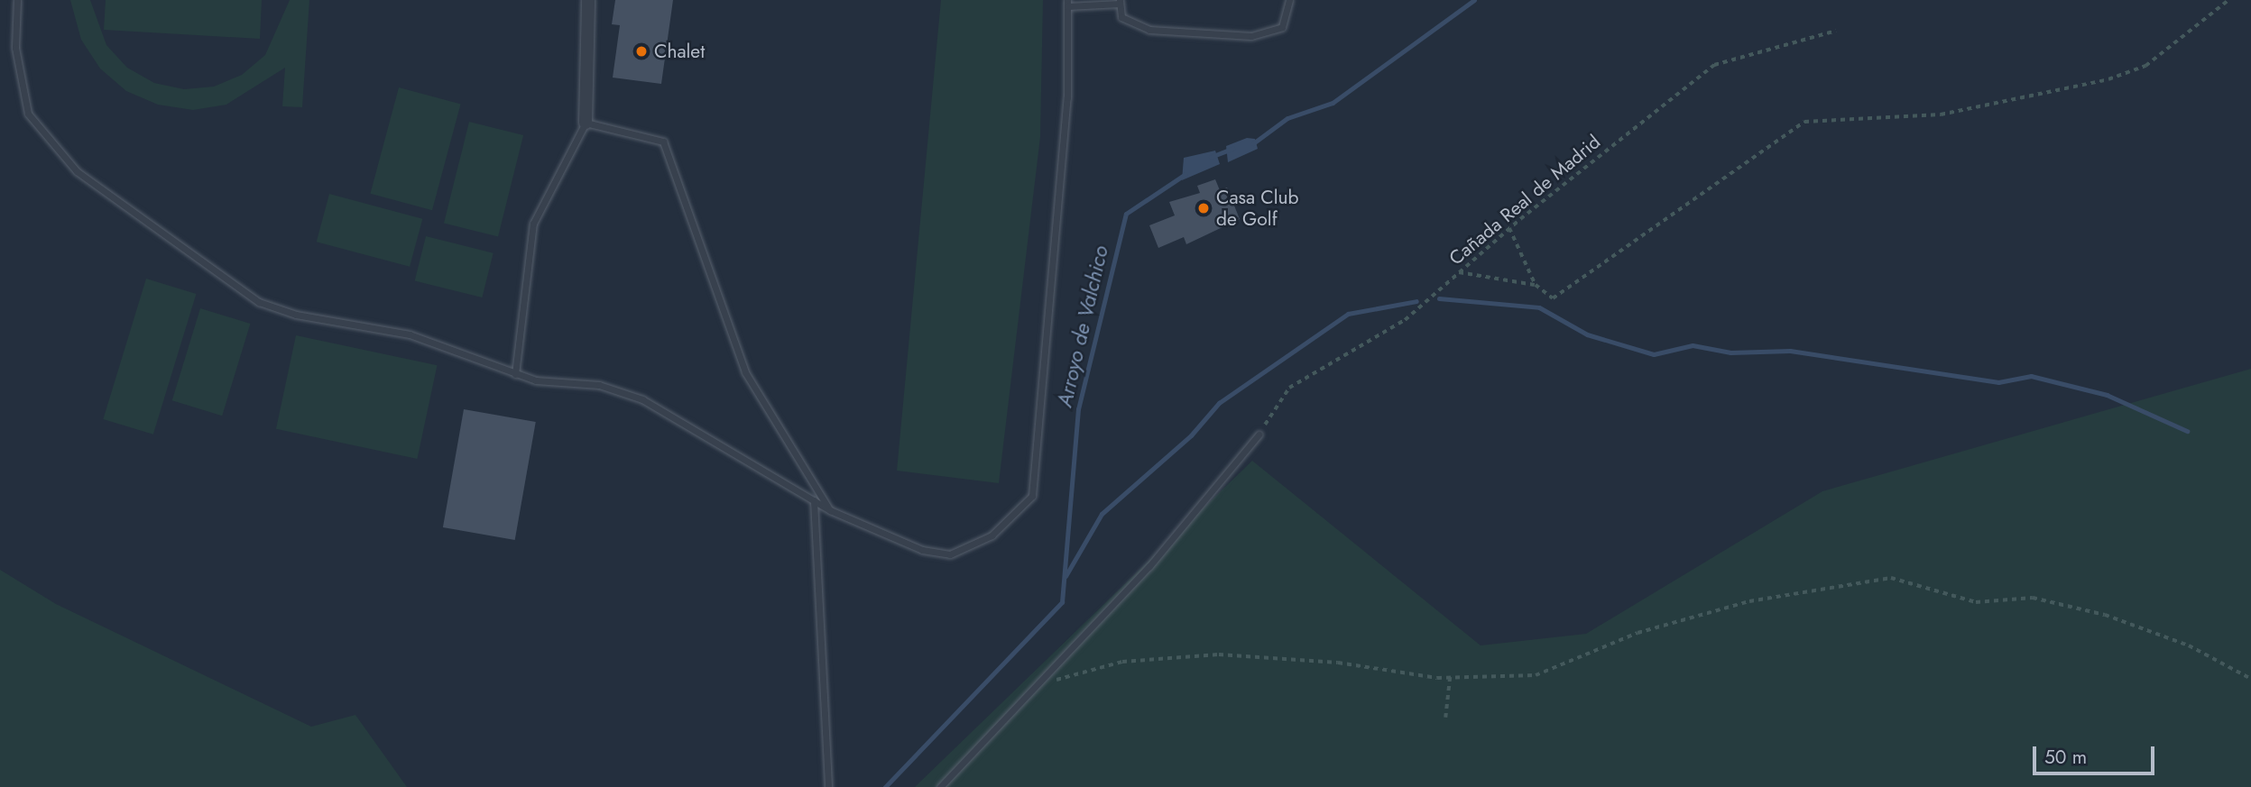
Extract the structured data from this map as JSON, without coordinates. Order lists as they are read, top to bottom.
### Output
{
  "streets": {
    "path": ["Cañada Real de Madrid"]
  },
  "water": ["Arroyo de Valchico"],
  "places": ["Chalet", "Casa Club de Golf"],
  "scale_bar": "50 m"
}
